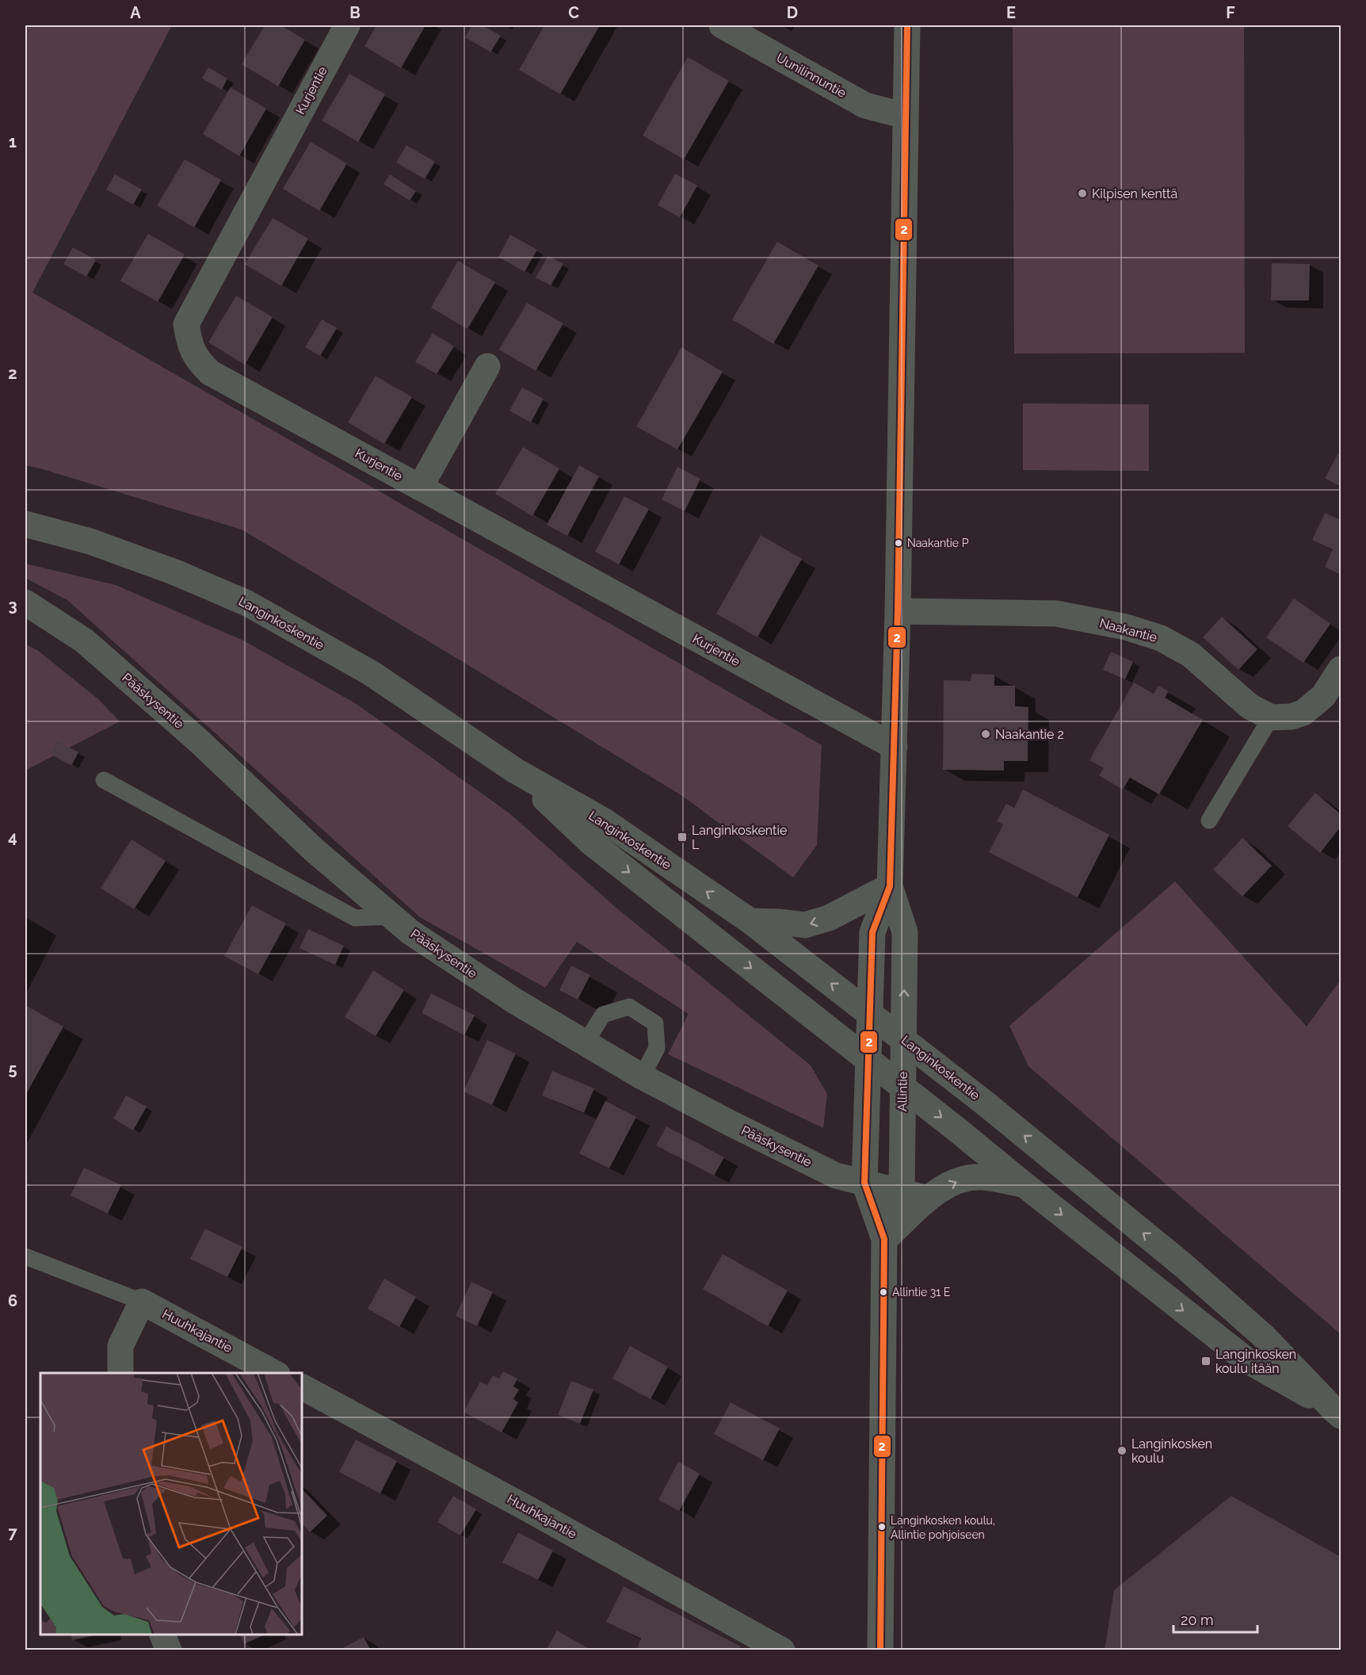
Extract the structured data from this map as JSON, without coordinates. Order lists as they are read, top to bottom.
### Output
{
  "streets": {
    "street": [
      "Uunilinnuntie",
      "Kurjentie",
      "Langinkoskentie",
      "Naakantie",
      "Pääskysentie",
      "Allintie",
      "Huuhkajantie"
    ]
  },
  "crossings": [
    ["Uunilinnuntie", "Allintie"],
    ["Kurjentie", "Allintie"],
    ["Langinkoskentie", "Allintie"],
    ["Naakantie", "Allintie"],
    ["Pääskysentie", "Allintie"]
  ],
  "places": {
    "other": [
      "Kilpisen kenttä",
      "Naakantie P",
      "Naakantie 2",
      "Allintie 31 E",
      "Langinkosken koulu",
      "Langinkosken koulu, Allintie pohjoiseen"
    ],
    "transit": ["Langinkoskentie L", "Langinkosken koulu itään"]
  },
  "lines": ["transit line 2"],
  "scale_bar": "20 m",
  "grid": {
    "columns": [
      "A",
      "B",
      "C",
      "D",
      "E",
      "F"
    ],
    "rows": [
      "1",
      "2",
      "3",
      "4",
      "5",
      "6",
      "7"
    ]
  }
}
